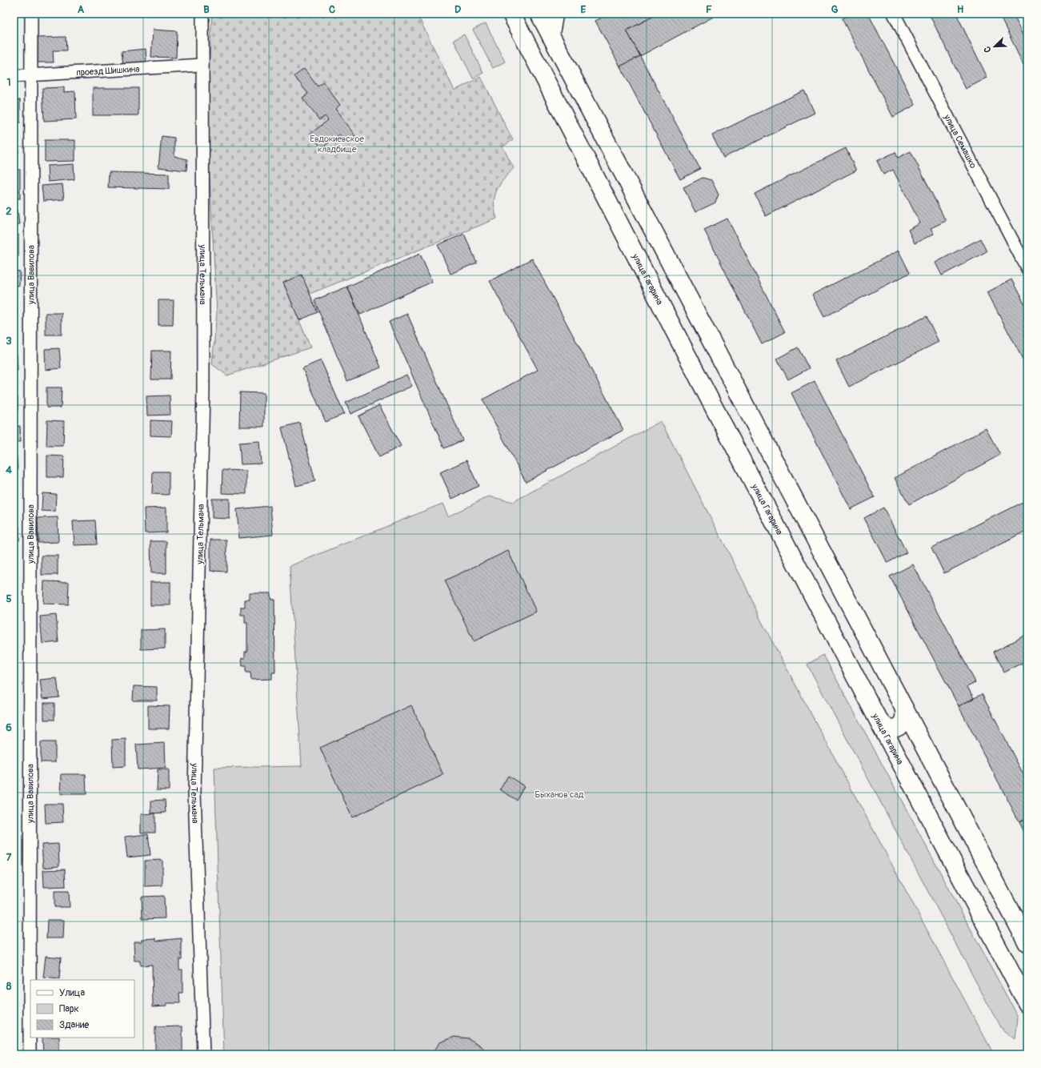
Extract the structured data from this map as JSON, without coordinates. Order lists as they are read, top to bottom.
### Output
{
  "streets": {
    "main road": ["улица Гагарина"],
    "street": [
      "проезд Шишкина",
      "улица Семашко",
      "улица Вавилова",
      "улица Тельмана"
    ]
  },
  "crossings": [
    ["проезд Шишкина", "улица Вавилова"],
    ["проезд Шишкина", "улица Тельмана"]
  ],
  "parks": ["Евдокиевское кладбище", "Быханов сад"],
  "legend": ["Улица", "Парк", "Здание"],
  "north": "bottom left",
  "grid": {
    "columns": [
      "A",
      "B",
      "C",
      "D",
      "E",
      "F",
      "G",
      "H"
    ],
    "rows": [
      "1",
      "2",
      "3",
      "4",
      "5",
      "6",
      "7",
      "8"
    ]
  }
}
